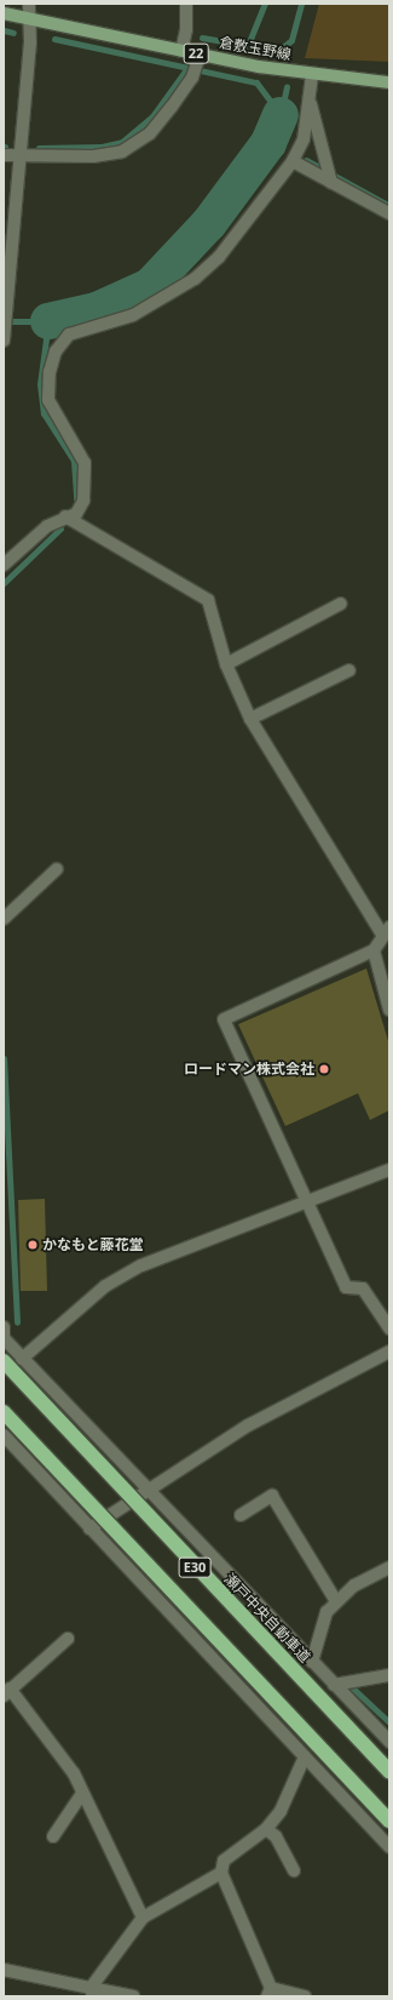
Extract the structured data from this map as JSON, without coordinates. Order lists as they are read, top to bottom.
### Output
{
  "streets": {
    "highway": ["E30", "瀬戸中央自動車道"],
    "main road": ["倉敷玉野線", "22"]
  },
  "places": ["ロードマン株式会社", "かなもと藤花堂"]
}
